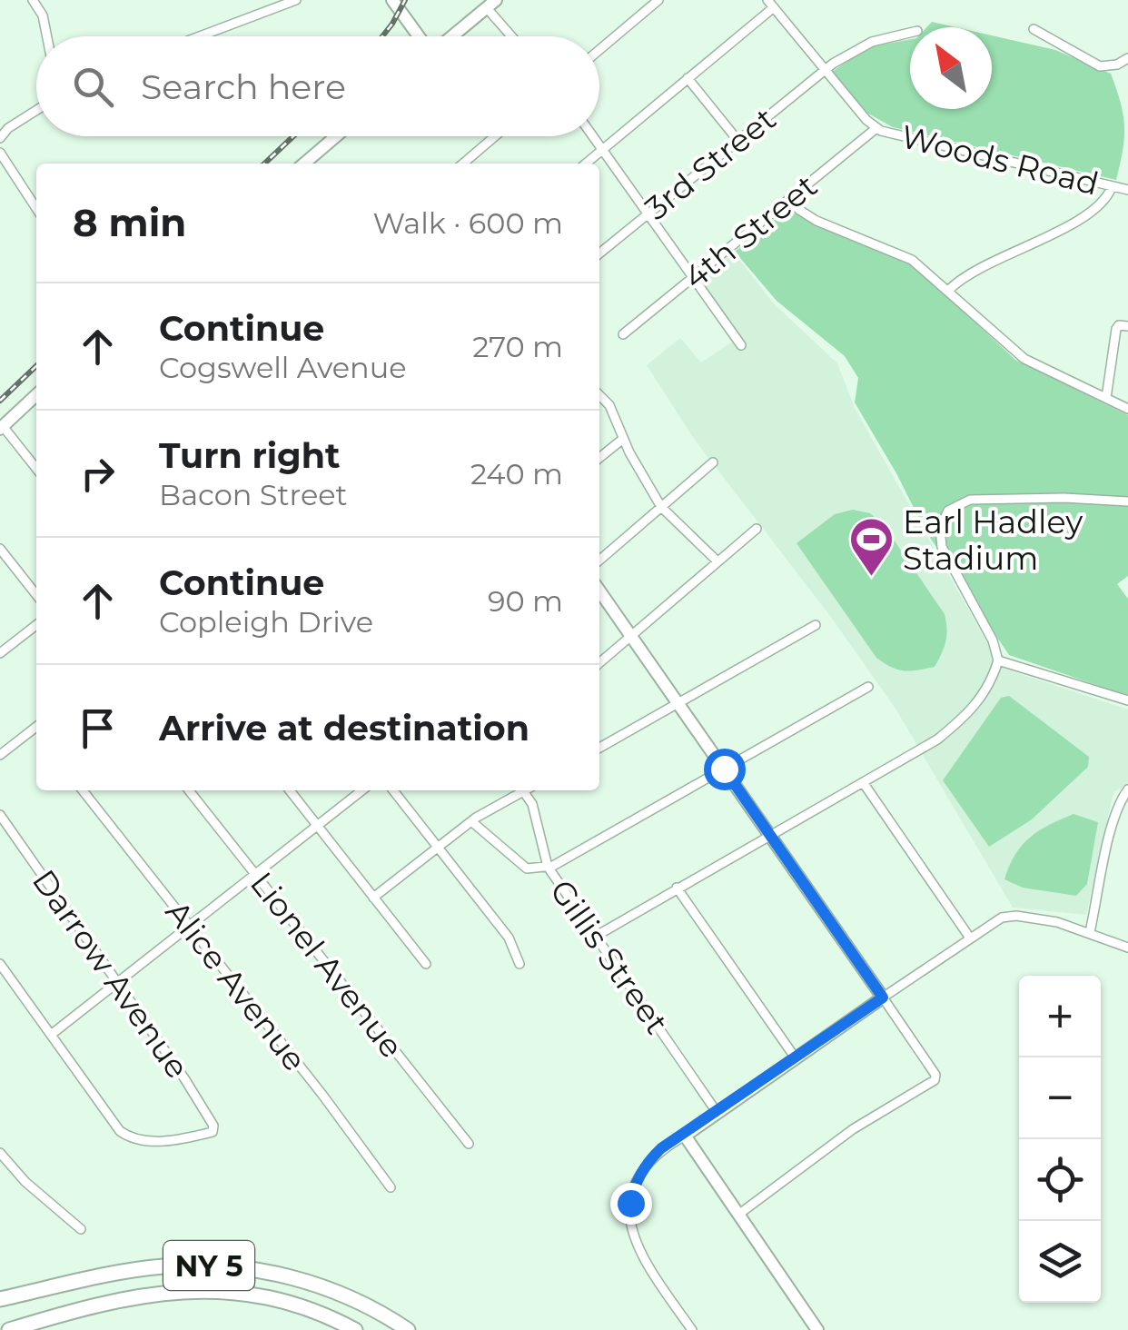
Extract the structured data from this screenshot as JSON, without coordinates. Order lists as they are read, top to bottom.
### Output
{
  "streets": {
    "highway": ["NY 5"],
    "street": [
      "Woods Road",
      "3rd Street",
      "4th Street",
      "Gillis Street",
      "Lionel Avenue",
      "Darrow Avenue",
      "Alice Avenue"
    ]
  },
  "crossings": [
    ["Woods Road", "3rd Street"],
    ["Woods Road", "4th Street"]
  ],
  "places": {
    "sports": ["Earl Hadley Stadium"]
  },
  "north": "top left",
  "page": {
    "search": "Search here",
    "heading": ["8 min", "Walk · 600 m"],
    "list": [
      ["Continue", "Cogswell Avenue", "270 m"],
      ["Turn right", "Bacon Street", "240 m"],
      ["Continue", "Copleigh Drive", "90 m"],
      "Arrive at destination"
    ],
    "map_buttons": ["+", "−"]
  }
}
